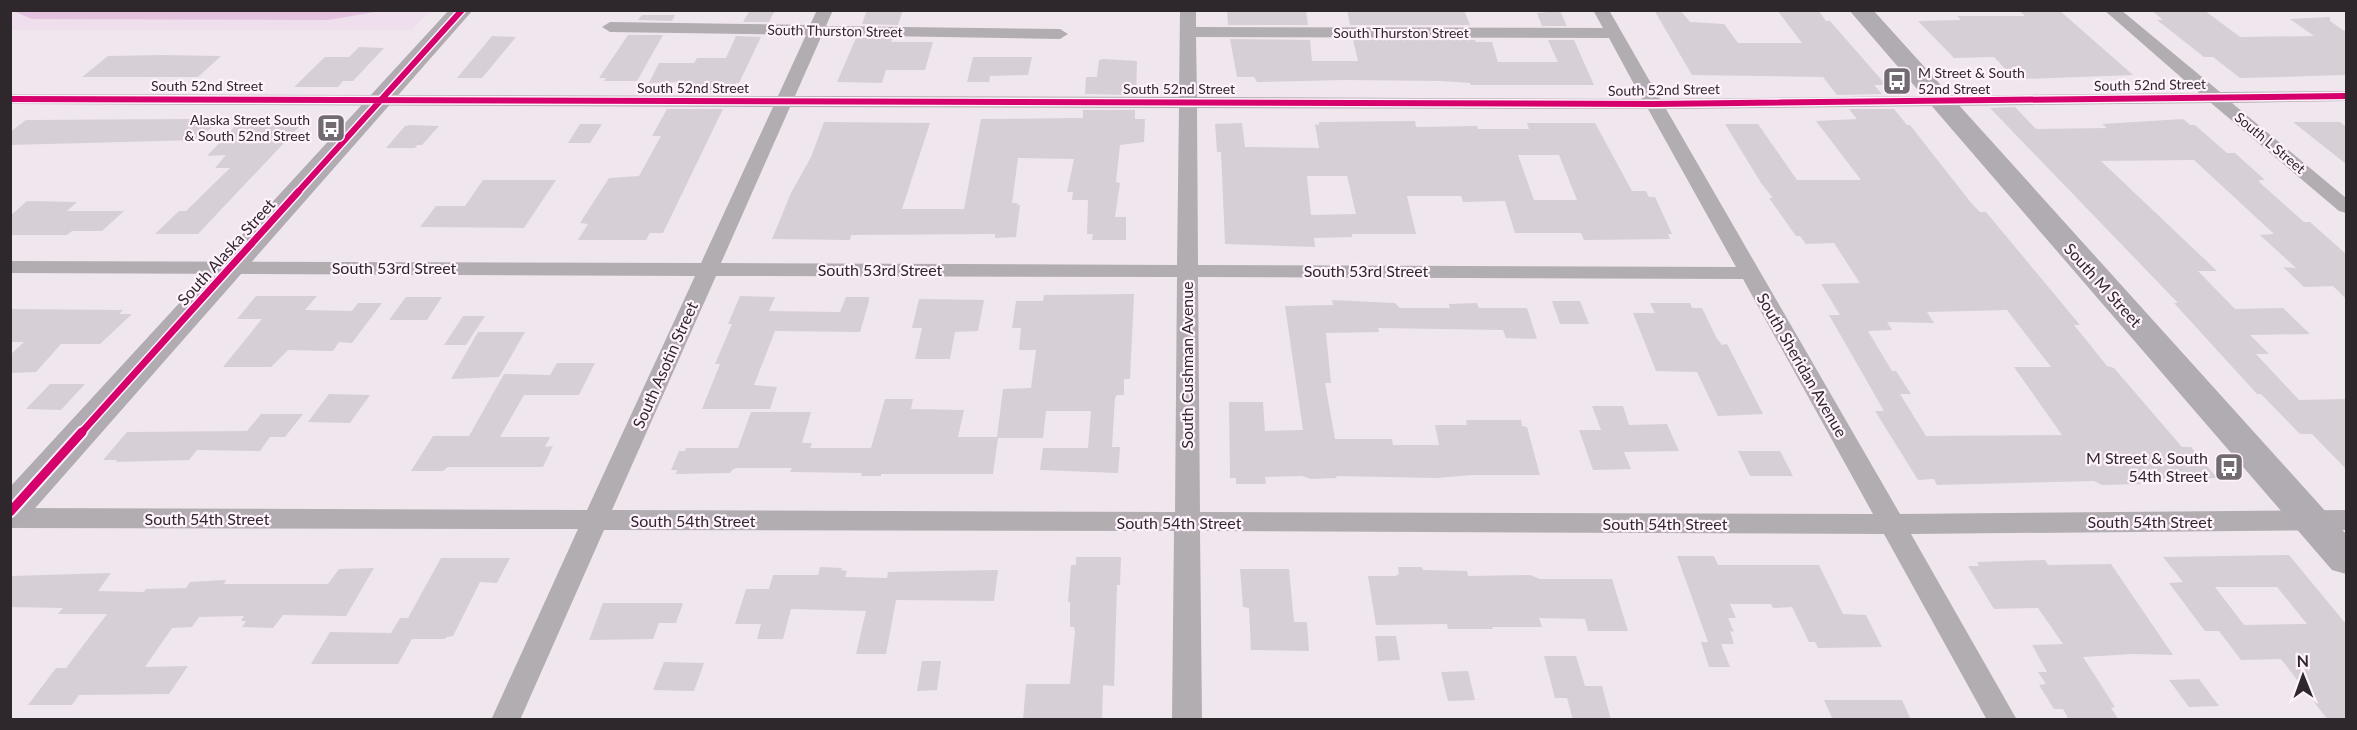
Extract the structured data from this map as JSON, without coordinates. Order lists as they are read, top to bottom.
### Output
{
  "streets": {
    "street": [
      "South Thurston Street",
      "South 52nd Street",
      "South L Street",
      "South Alaska Street",
      "South 53rd Street",
      "South M Street",
      "South Asotin Street",
      "South Cushman Avenue",
      "South Sheridan Avenue",
      "South 54th Street"
    ]
  },
  "crossings": [
    ["South Thurston Street", "South Asotin Street"],
    ["South Thurston Street", "South Cushman Avenue"],
    ["South Thurston Street", "South Sheridan Avenue"],
    ["South 52nd Street", "South L Street"],
    ["South 52nd Street", "South Alaska Street"],
    ["South 52nd Street", "South M Street"],
    ["South 52nd Street", "South Asotin Street"],
    ["South 52nd Street", "South Cushman Avenue"],
    ["South 52nd Street", "South Sheridan Avenue"],
    ["South Alaska Street", "South 53rd Street"],
    ["South 53rd Street", "South Asotin Street"],
    ["South 53rd Street", "South Cushman Avenue"],
    ["South 53rd Street", "South Sheridan Avenue"],
    ["South M Street", "South 54th Street"],
    ["South Asotin Street", "South 54th Street"],
    ["South Cushman Avenue", "South 54th Street"],
    ["South Sheridan Avenue", "South 54th Street"]
  ],
  "places": {
    "bus stop": ["M Street & South 52nd Street", "Alaska Street South & South 52nd Street", "M Street & South 54th Street"]
  },
  "north": "top"
}
